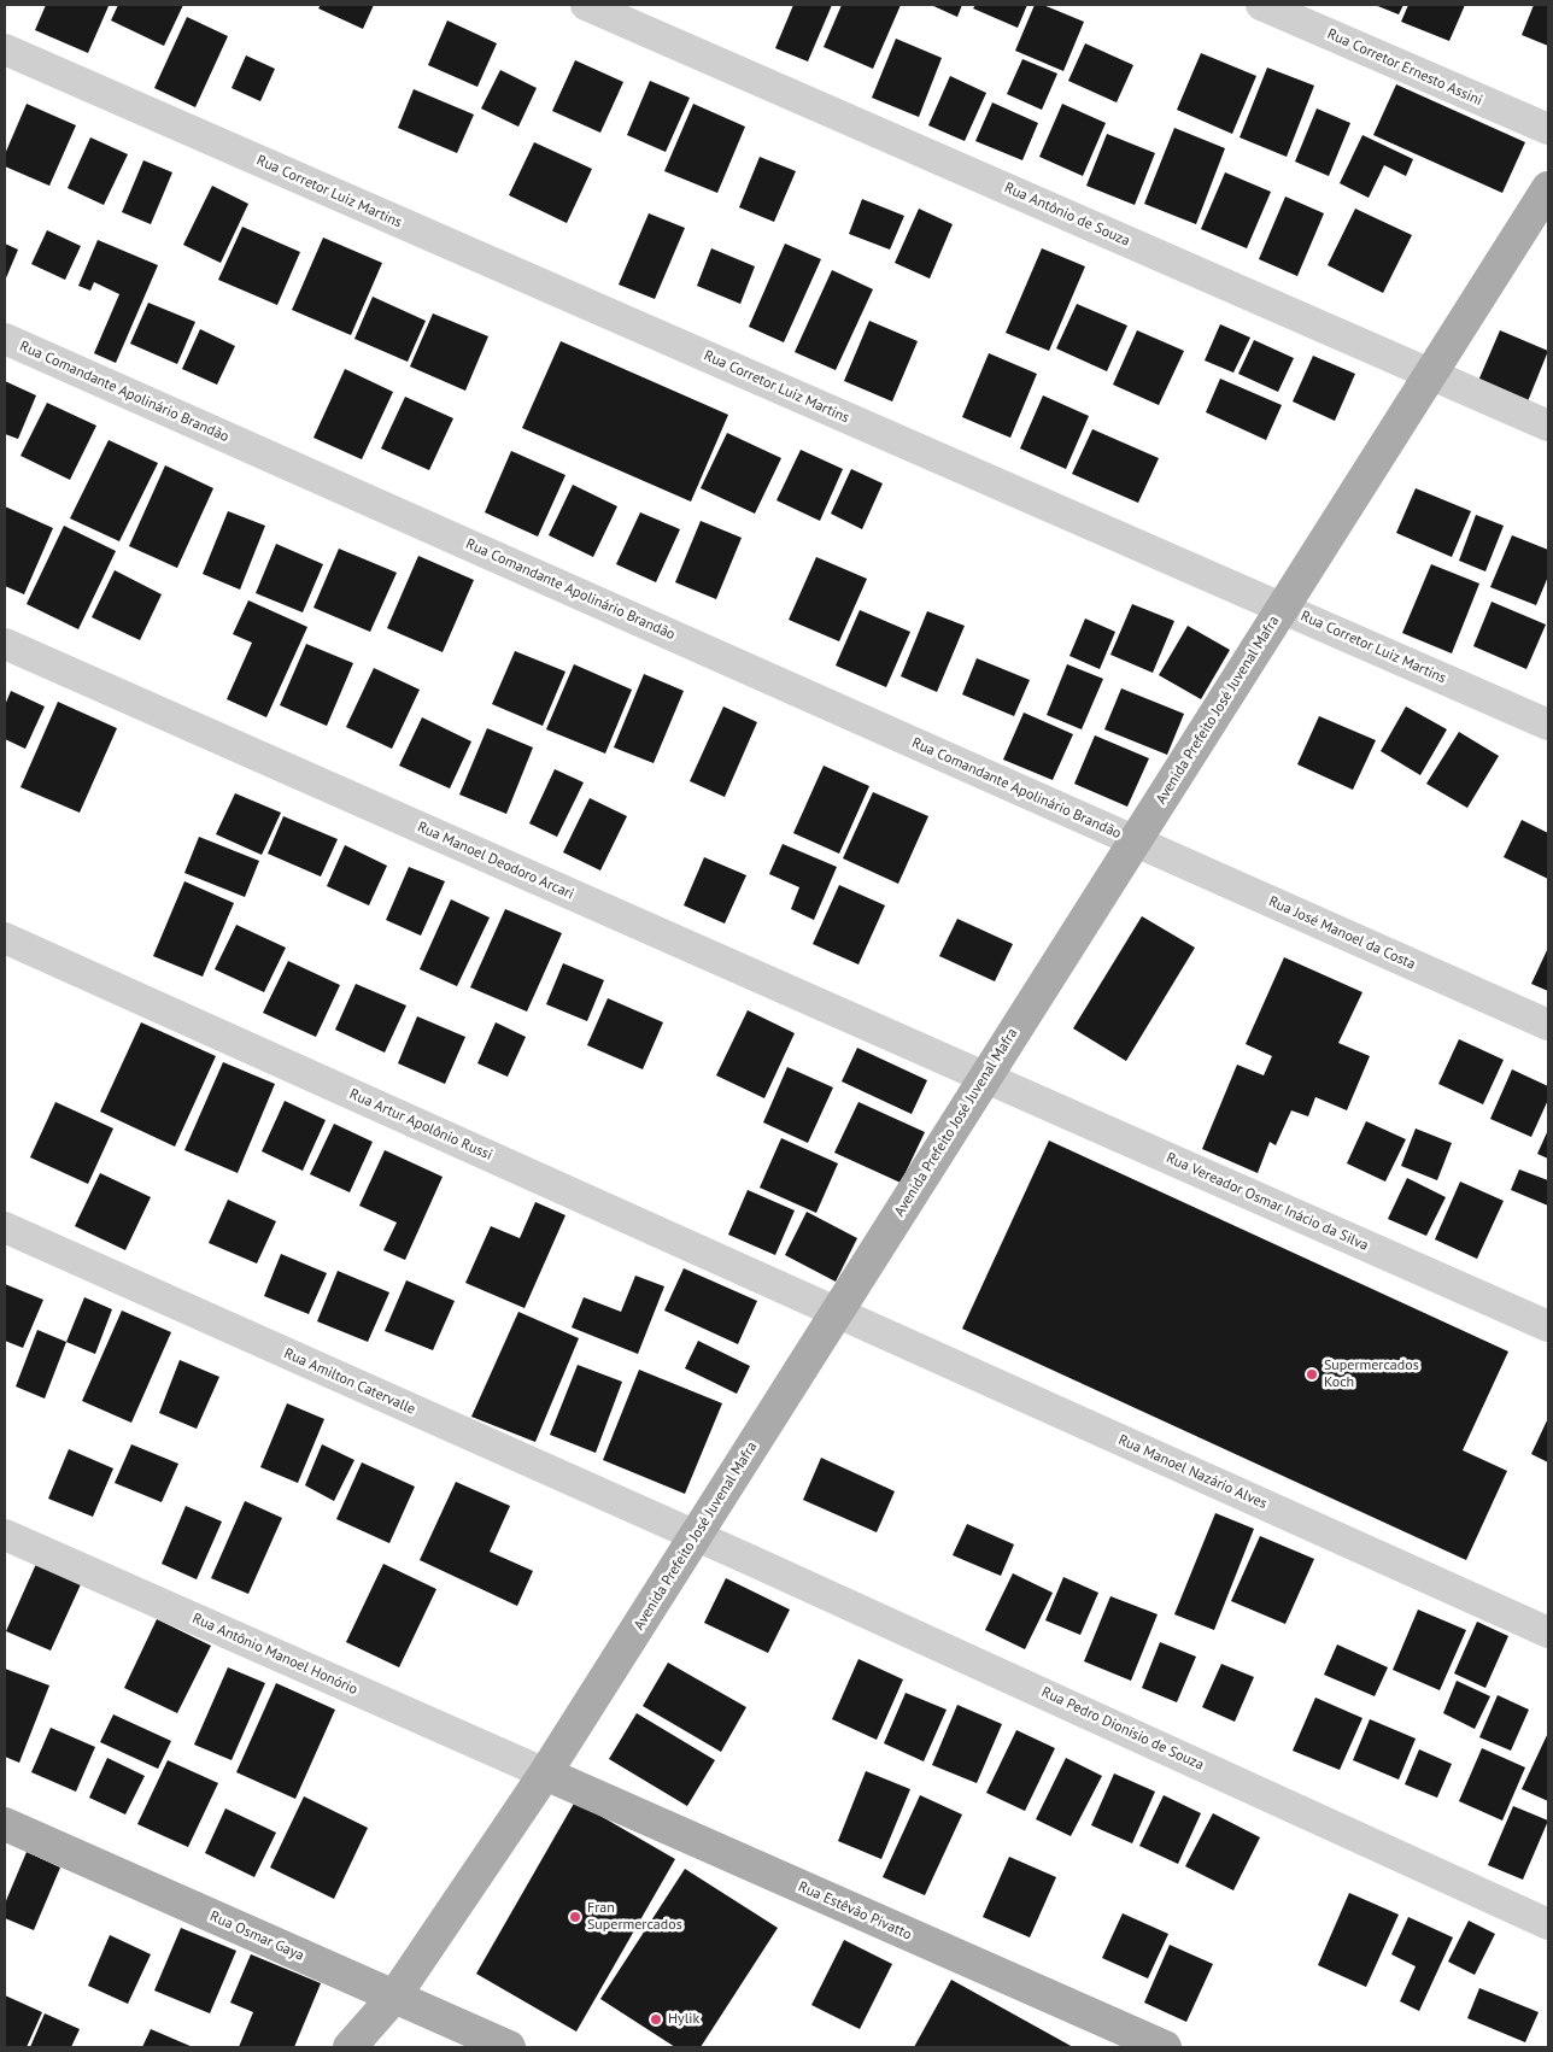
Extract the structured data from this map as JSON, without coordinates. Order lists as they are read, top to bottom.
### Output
{
  "streets": {
    "main road": ["Avenida Prefeito José Juvenal Mafra", "Rua Estêvão Pivatto", "Rua Osmar Gaya"],
    "street": [
      "Rua Corretor Ernesto Assini",
      "Rua Corretor Luiz Martins",
      "Rua Antônio de Souza",
      "Rua Comandante Apolinário Brandão",
      "Rua Manoel Deodoro Arcari",
      "Rua José Manoel da Costa",
      "Rua Artur Apolônio Russi",
      "Rua Vereador Osmar Inácio da Silva",
      "Rua Amilton Catervalle",
      "Rua Manoel Nazário Alves",
      "Rua Antônio Manoel Honório",
      "Rua Pedro Dionísio de Souza"
    ]
  },
  "crossings": [
    ["Rua Corretor Luiz Martins", "Avenida Prefeito José Juvenal Mafra"],
    ["Rua Antônio de Souza", "Avenida Prefeito José Juvenal Mafra"],
    ["Rua Comandante Apolinário Brandão", "Avenida Prefeito José Juvenal Mafra"],
    ["Rua Comandante Apolinário Brandão", "Rua José Manoel da Costa"],
    ["Avenida Prefeito José Juvenal Mafra", "Rua Manoel Deodoro Arcari"],
    ["Avenida Prefeito José Juvenal Mafra", "Rua José Manoel da Costa"],
    ["Avenida Prefeito José Juvenal Mafra", "Rua Artur Apolônio Russi"],
    ["Avenida Prefeito José Juvenal Mafra", "Rua Vereador Osmar Inácio da Silva"],
    ["Avenida Prefeito José Juvenal Mafra", "Rua Amilton Catervalle"],
    ["Avenida Prefeito José Juvenal Mafra", "Rua Manoel Nazário Alves"],
    ["Avenida Prefeito José Juvenal Mafra", "Rua Antônio Manoel Honório"],
    ["Avenida Prefeito José Juvenal Mafra", "Rua Pedro Dionísio de Souza"],
    ["Avenida Prefeito José Juvenal Mafra", "Rua Estêvão Pivatto"],
    ["Avenida Prefeito José Juvenal Mafra", "Rua Osmar Gaya"],
    ["Rua Manoel Deodoro Arcari", "Rua Vereador Osmar Inácio da Silva"],
    ["Rua Artur Apolônio Russi", "Rua Manoel Nazário Alves"],
    ["Rua Amilton Catervalle", "Rua Pedro Dionísio de Souza"],
    ["Rua Antônio Manoel Honório", "Rua Estêvão Pivatto"]
  ],
  "places": ["Supermercados Koch", "Fran Supermercados", "Hylik"]
}
